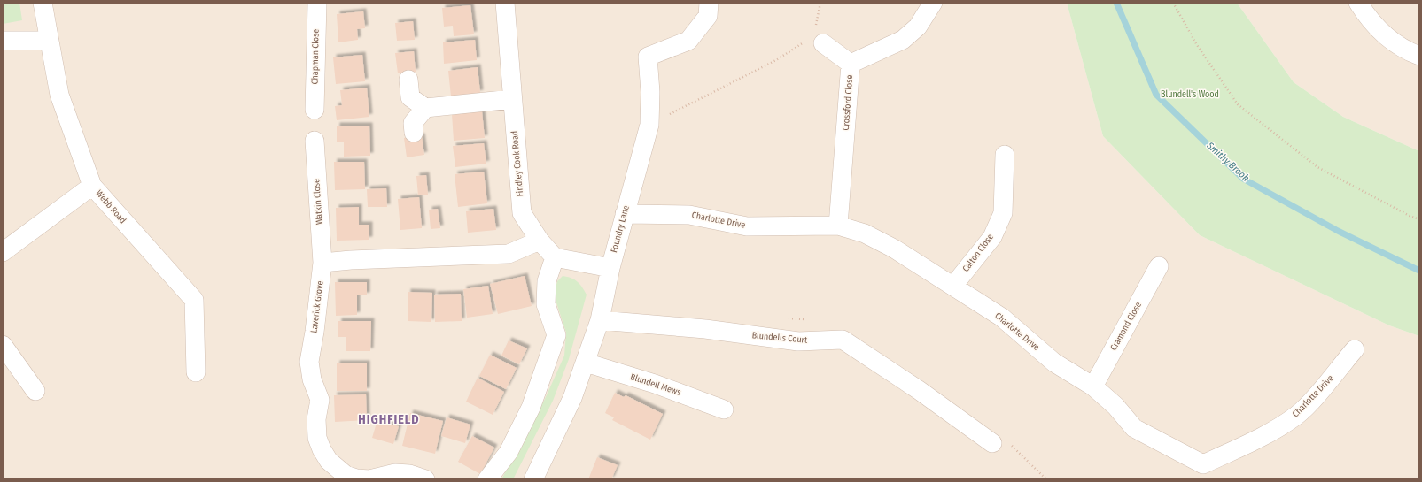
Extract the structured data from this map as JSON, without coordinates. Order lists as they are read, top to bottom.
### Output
{
  "streets": {
    "street": [
      "Chapman Close",
      "Crossford Close",
      "Findley Cook Road",
      "Watkin Close",
      "Webb Road",
      "Charlotte Drive",
      "Foundry Lane",
      "Calton Close",
      "Laverick Grove",
      "Cramond Close",
      "Blundells Court",
      "Blundell Mews"
    ]
  },
  "crossings": [
    ["Crossford Close", "Charlotte Drive"],
    ["Watkin Close", "Laverick Grove"],
    ["Charlotte Drive", "Foundry Lane"],
    ["Charlotte Drive", "Calton Close"],
    ["Charlotte Drive", "Cramond Close"],
    ["Foundry Lane", "Blundells Court"],
    ["Foundry Lane", "Blundell Mews"]
  ],
  "districts": ["HIGHFIELD"],
  "water": ["Smithy Brook"],
  "parks": ["Blundell's Wood"]
}
